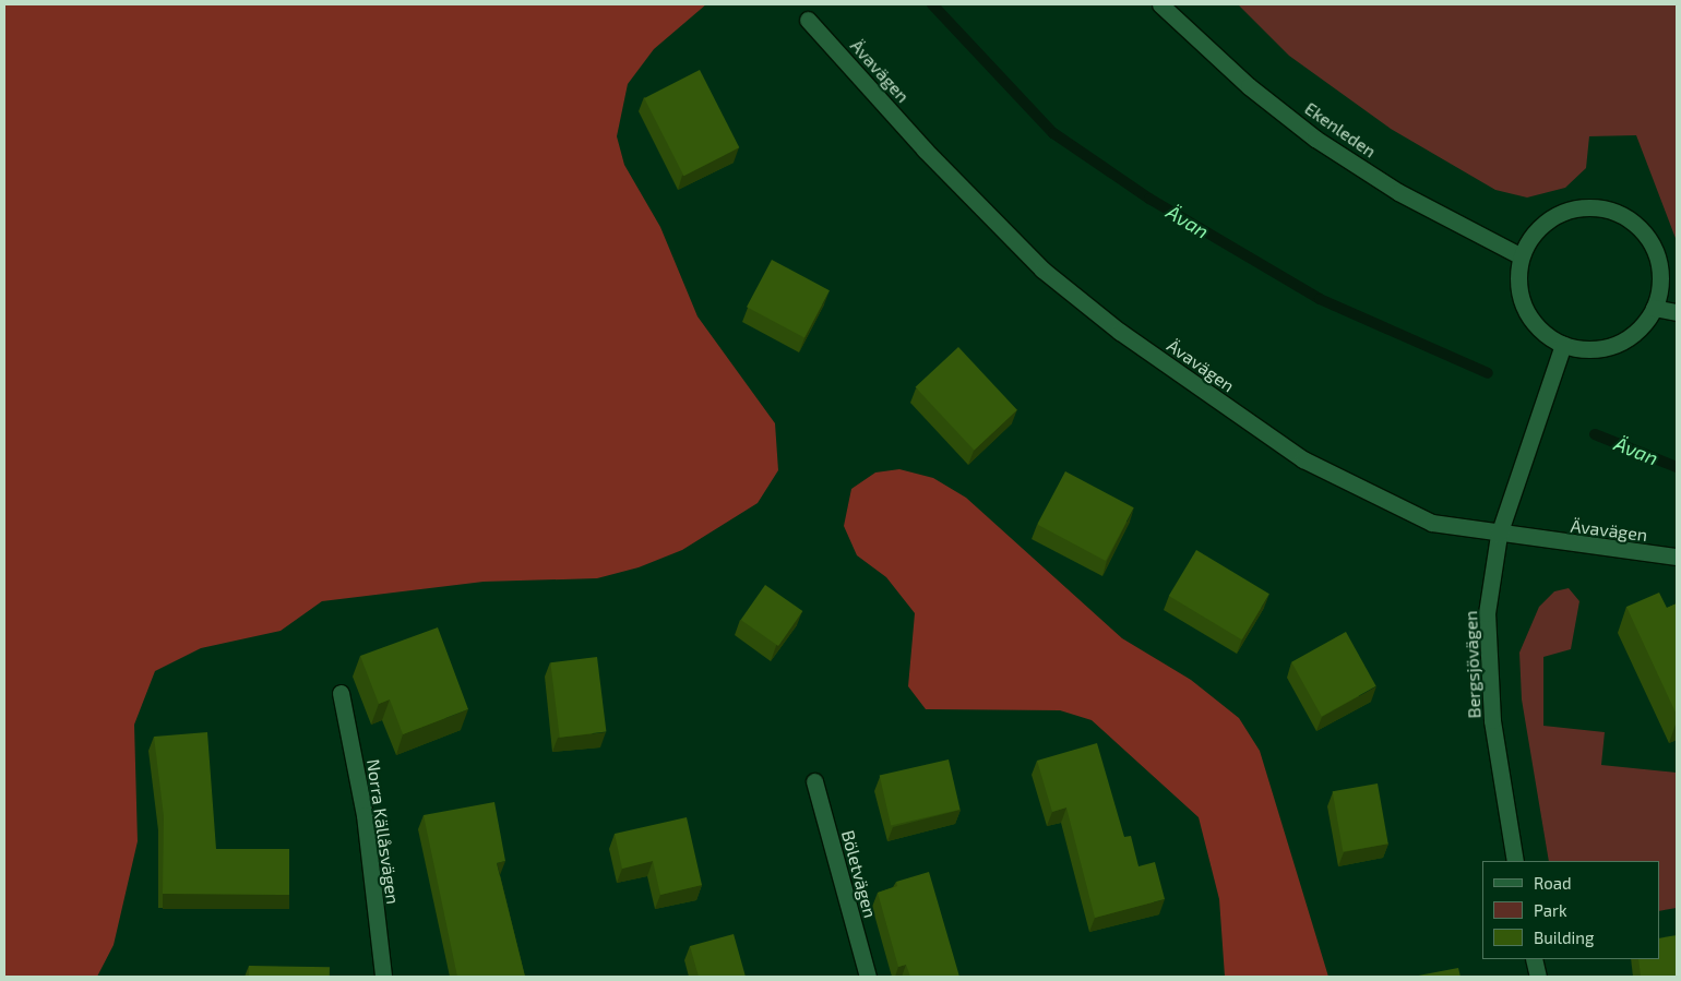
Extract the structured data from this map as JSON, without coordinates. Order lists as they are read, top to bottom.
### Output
{
  "streets": {
    "street": [
      "Ävavägen",
      "Ekenleden",
      "Bergsjövägen",
      "Norra Källåsvägen",
      "Böletvägen"
    ]
  },
  "crossings": [
    ["Ävavägen", "Bergsjövägen"],
    ["Ekenleden", "Bergsjövägen"]
  ],
  "water": ["Ävan"],
  "legend": ["Road", "Park", "Building"]
}
